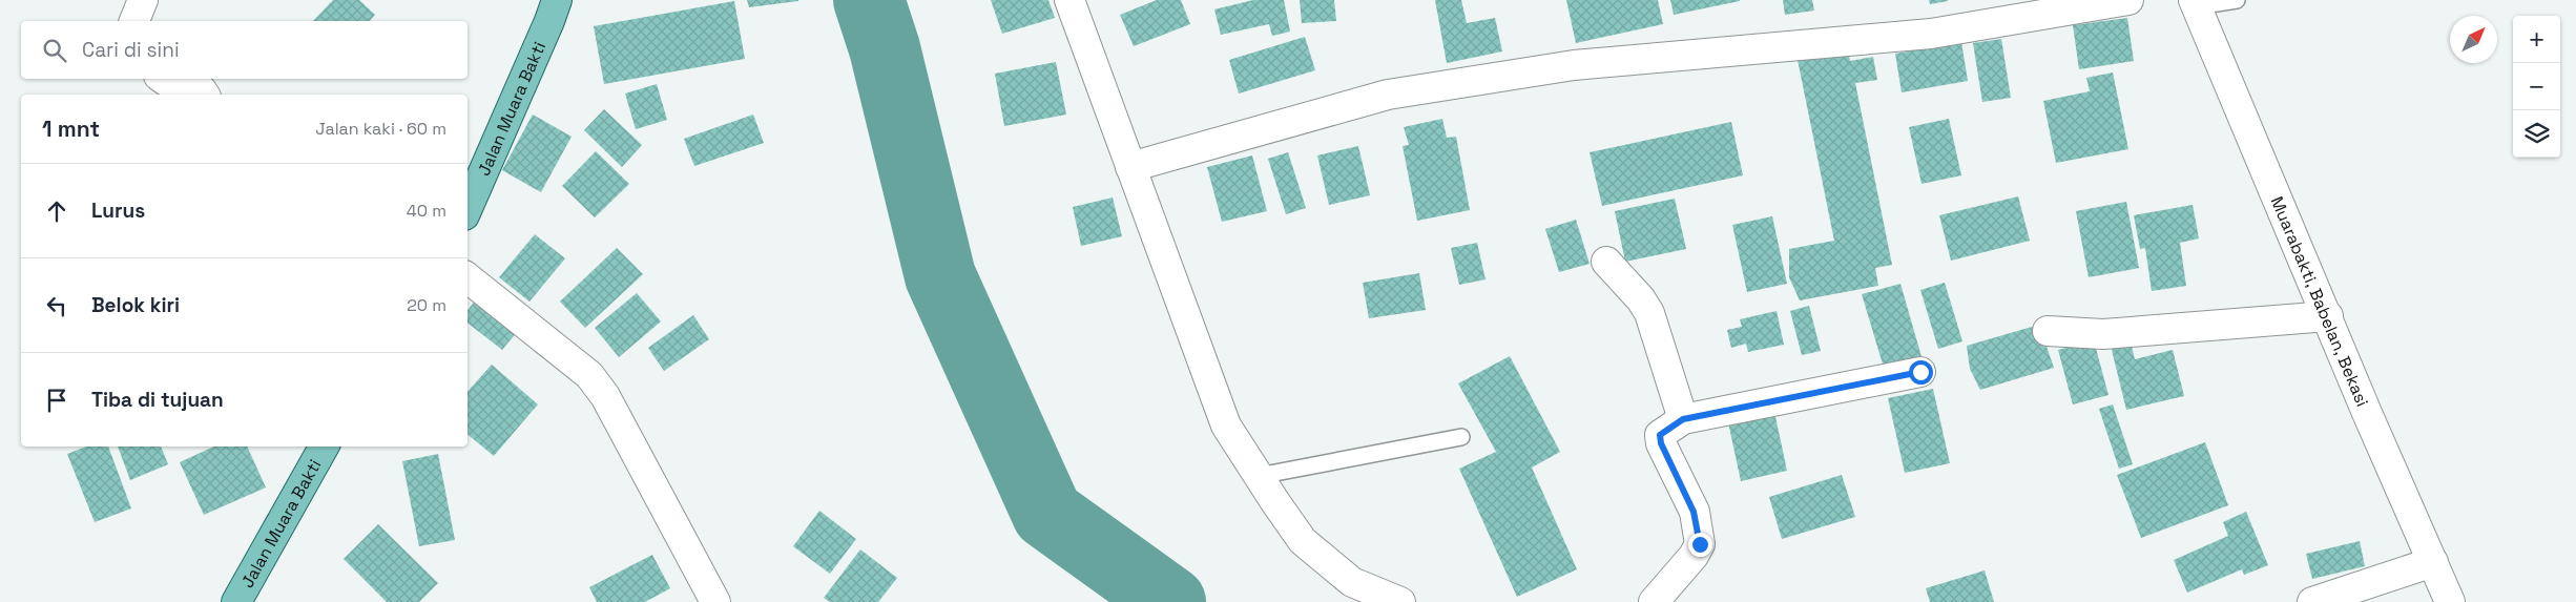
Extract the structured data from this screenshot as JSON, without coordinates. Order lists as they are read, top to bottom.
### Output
{
  "streets": {
    "main road": ["Jalan Muara Bakti"],
    "street": ["Muarabakti, Babelan, Bekasi"]
  },
  "north": "top right",
  "page": {
    "map_buttons": ["+", "−"],
    "search": "Cari di sini",
    "heading": ["1 mnt", "Jalan kaki · 60 m"],
    "list": [
      ["Lurus", "40 m"],
      ["Belok kiri", "20 m"],
      "Tiba di tujuan"
    ]
  }
}
